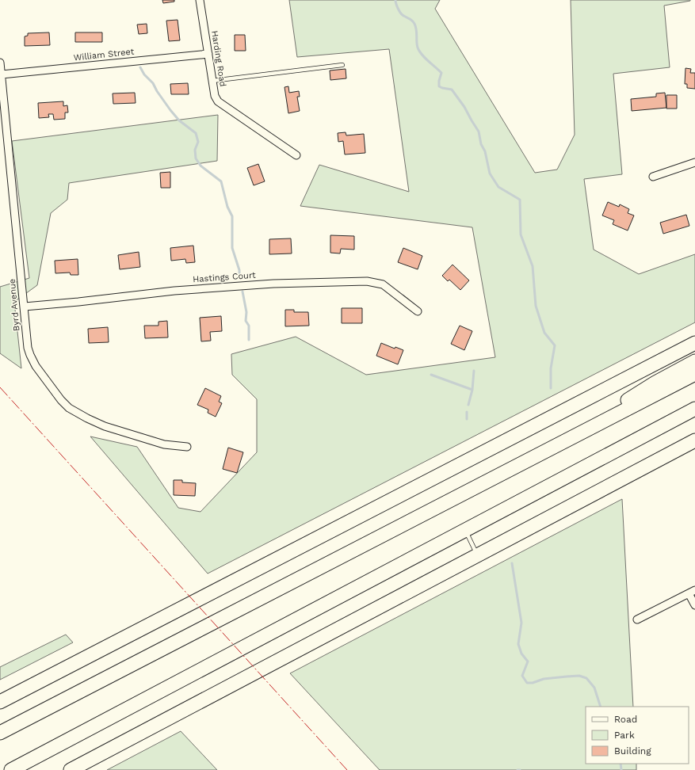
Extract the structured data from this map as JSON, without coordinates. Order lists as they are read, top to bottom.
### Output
{
  "streets": {
    "street": [
      "William Street",
      "Harding Road",
      "Hastings Court",
      "Byrd Avenue"
    ]
  },
  "crossings": [
    ["William Street", "Harding Road"],
    ["William Street", "Byrd Avenue"],
    ["Hastings Court", "Byrd Avenue"]
  ],
  "legend": ["Road", "Park", "Building"]
}
